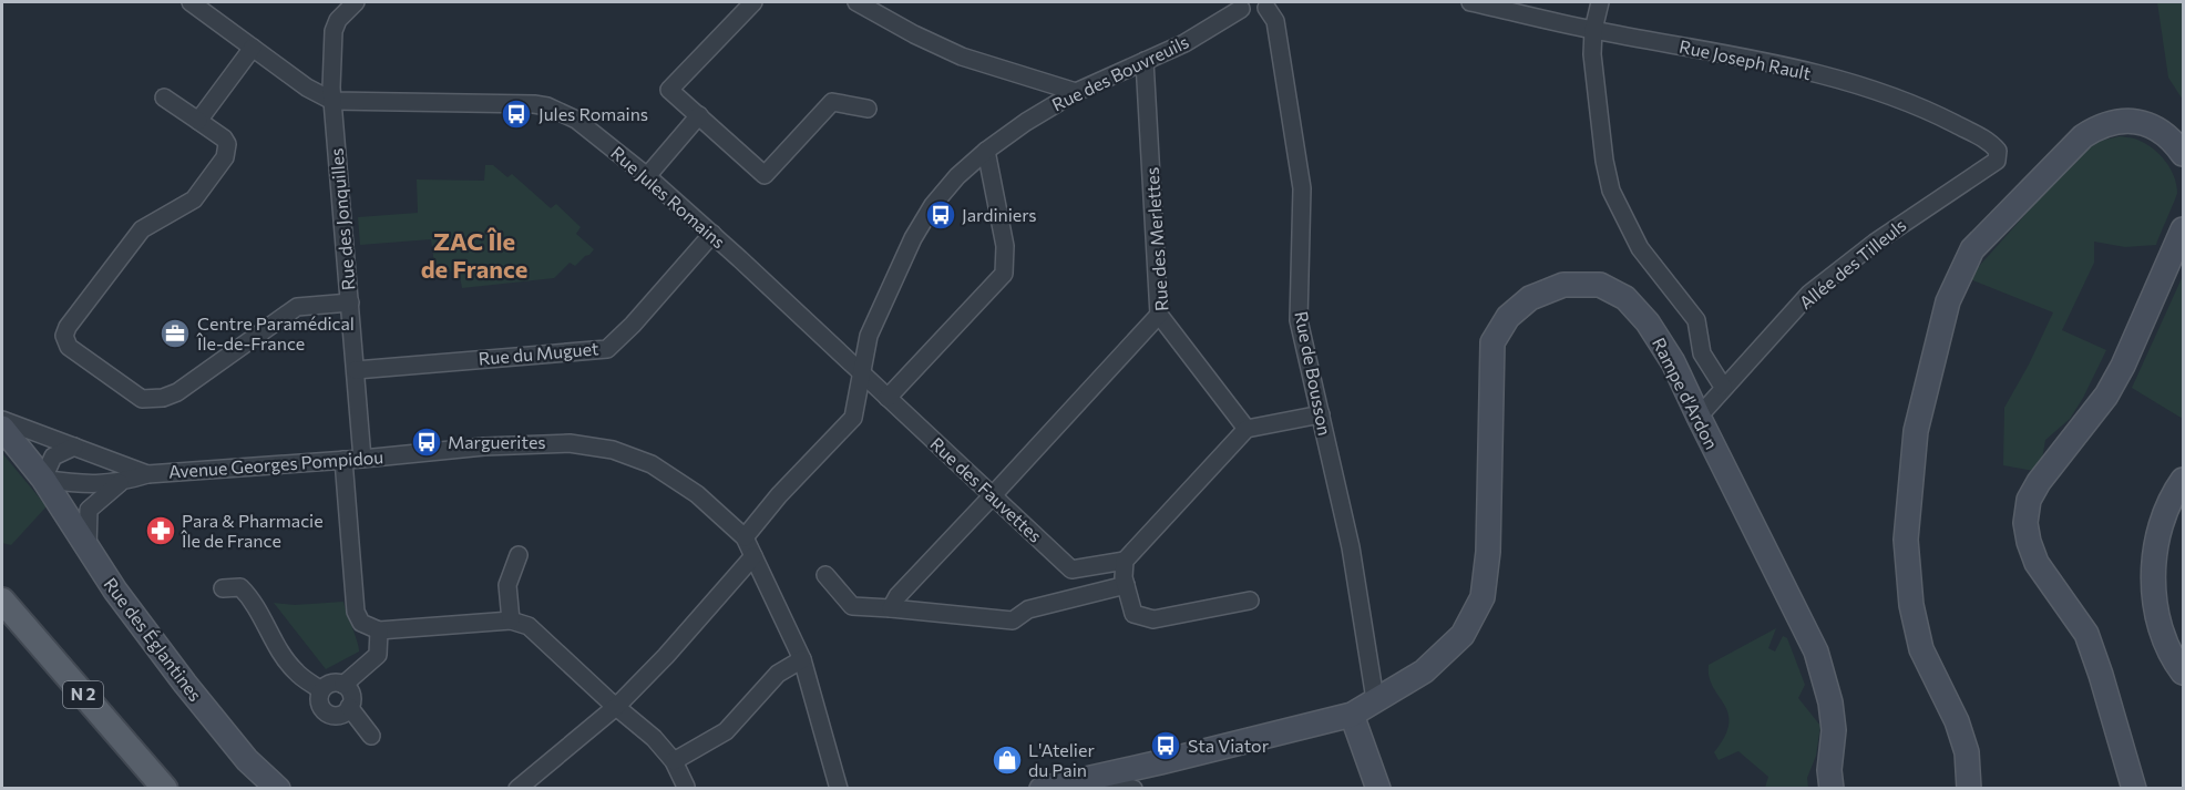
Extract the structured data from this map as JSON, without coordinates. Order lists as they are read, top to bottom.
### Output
{
  "streets": {
    "main road": ["N 2"],
    "street": [
      "Rue Joseph Rault",
      "Rue des Bouvreuils",
      "Rue Jules Romains",
      "Rue des Jonquilles",
      "Rue des Merlettes",
      "Allée des Tilleuls",
      "Rue du Muguet",
      "Rue de Bousson",
      "Rampe d'Ardon",
      "Avenue Georges Pompidou",
      "Rue des Fauvettes",
      "Rue des Églantines"
    ]
  },
  "crossings": [
    ["Rue Joseph Rault", "Allée des Tilleuls"],
    ["Rue des Bouvreuils", "Rue Jules Romains"],
    ["Rue des Bouvreuils", "Rue des Merlettes"],
    ["Rue des Bouvreuils", "Avenue Georges Pompidou"],
    ["Rue des Bouvreuils", "Rue des Fauvettes"],
    ["Rue Jules Romains", "Rue des Jonquilles"],
    ["Rue Jules Romains", "Rue du Muguet"],
    ["Rue Jules Romains", "Rue des Fauvettes"],
    ["Rue des Jonquilles", "Rue du Muguet"],
    ["Rue des Jonquilles", "Avenue Georges Pompidou"],
    ["Allée des Tilleuls", "Rampe d'Ardon"],
    ["Rue de Bousson", "Rampe d'Ardon"],
    ["Avenue Georges Pompidou", "Rue des Églantines"]
  ],
  "districts": ["ZAC Île de France"],
  "places": {
    "bus stop": [
      "Jules Romains",
      "Jardiniers",
      "Marguerites",
      "Sta Viator"
    ],
    "office": ["Centre Paramédical Île-de-France"],
    "pharmacy": ["Para & Pharmacie Île de France"],
    "shop": ["L'Atelier du Pain"]
  }
}
